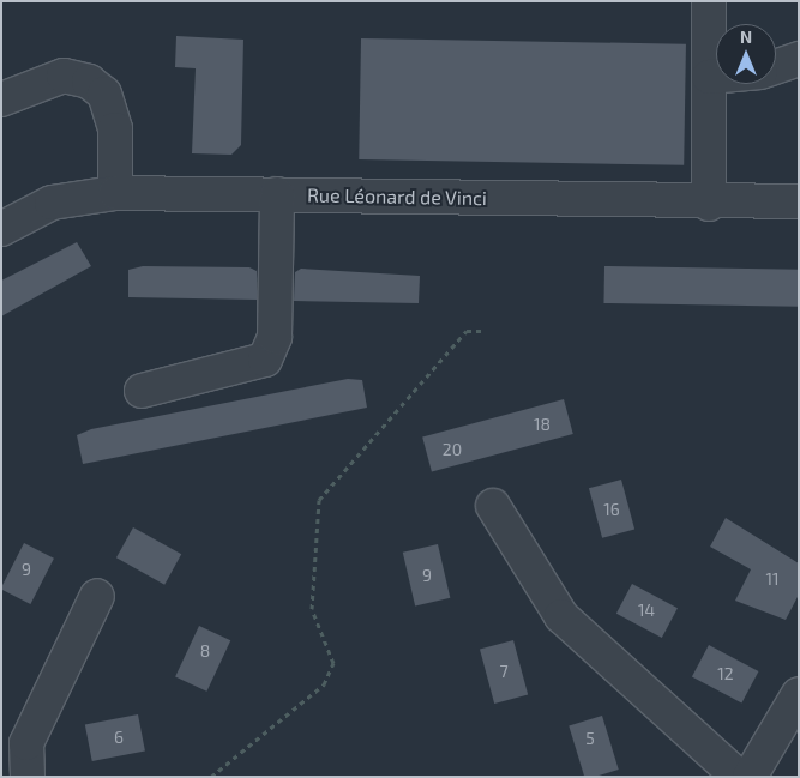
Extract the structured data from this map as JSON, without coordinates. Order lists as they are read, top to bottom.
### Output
{
  "streets": {
    "street": ["Rue Léonard de Vinci"]
  },
  "house_numbers": [
    "18",
    "20",
    "16",
    "9",
    "9",
    "11",
    "14",
    "8",
    "7",
    "12",
    "6",
    "5"
  ],
  "north": "top"
}
